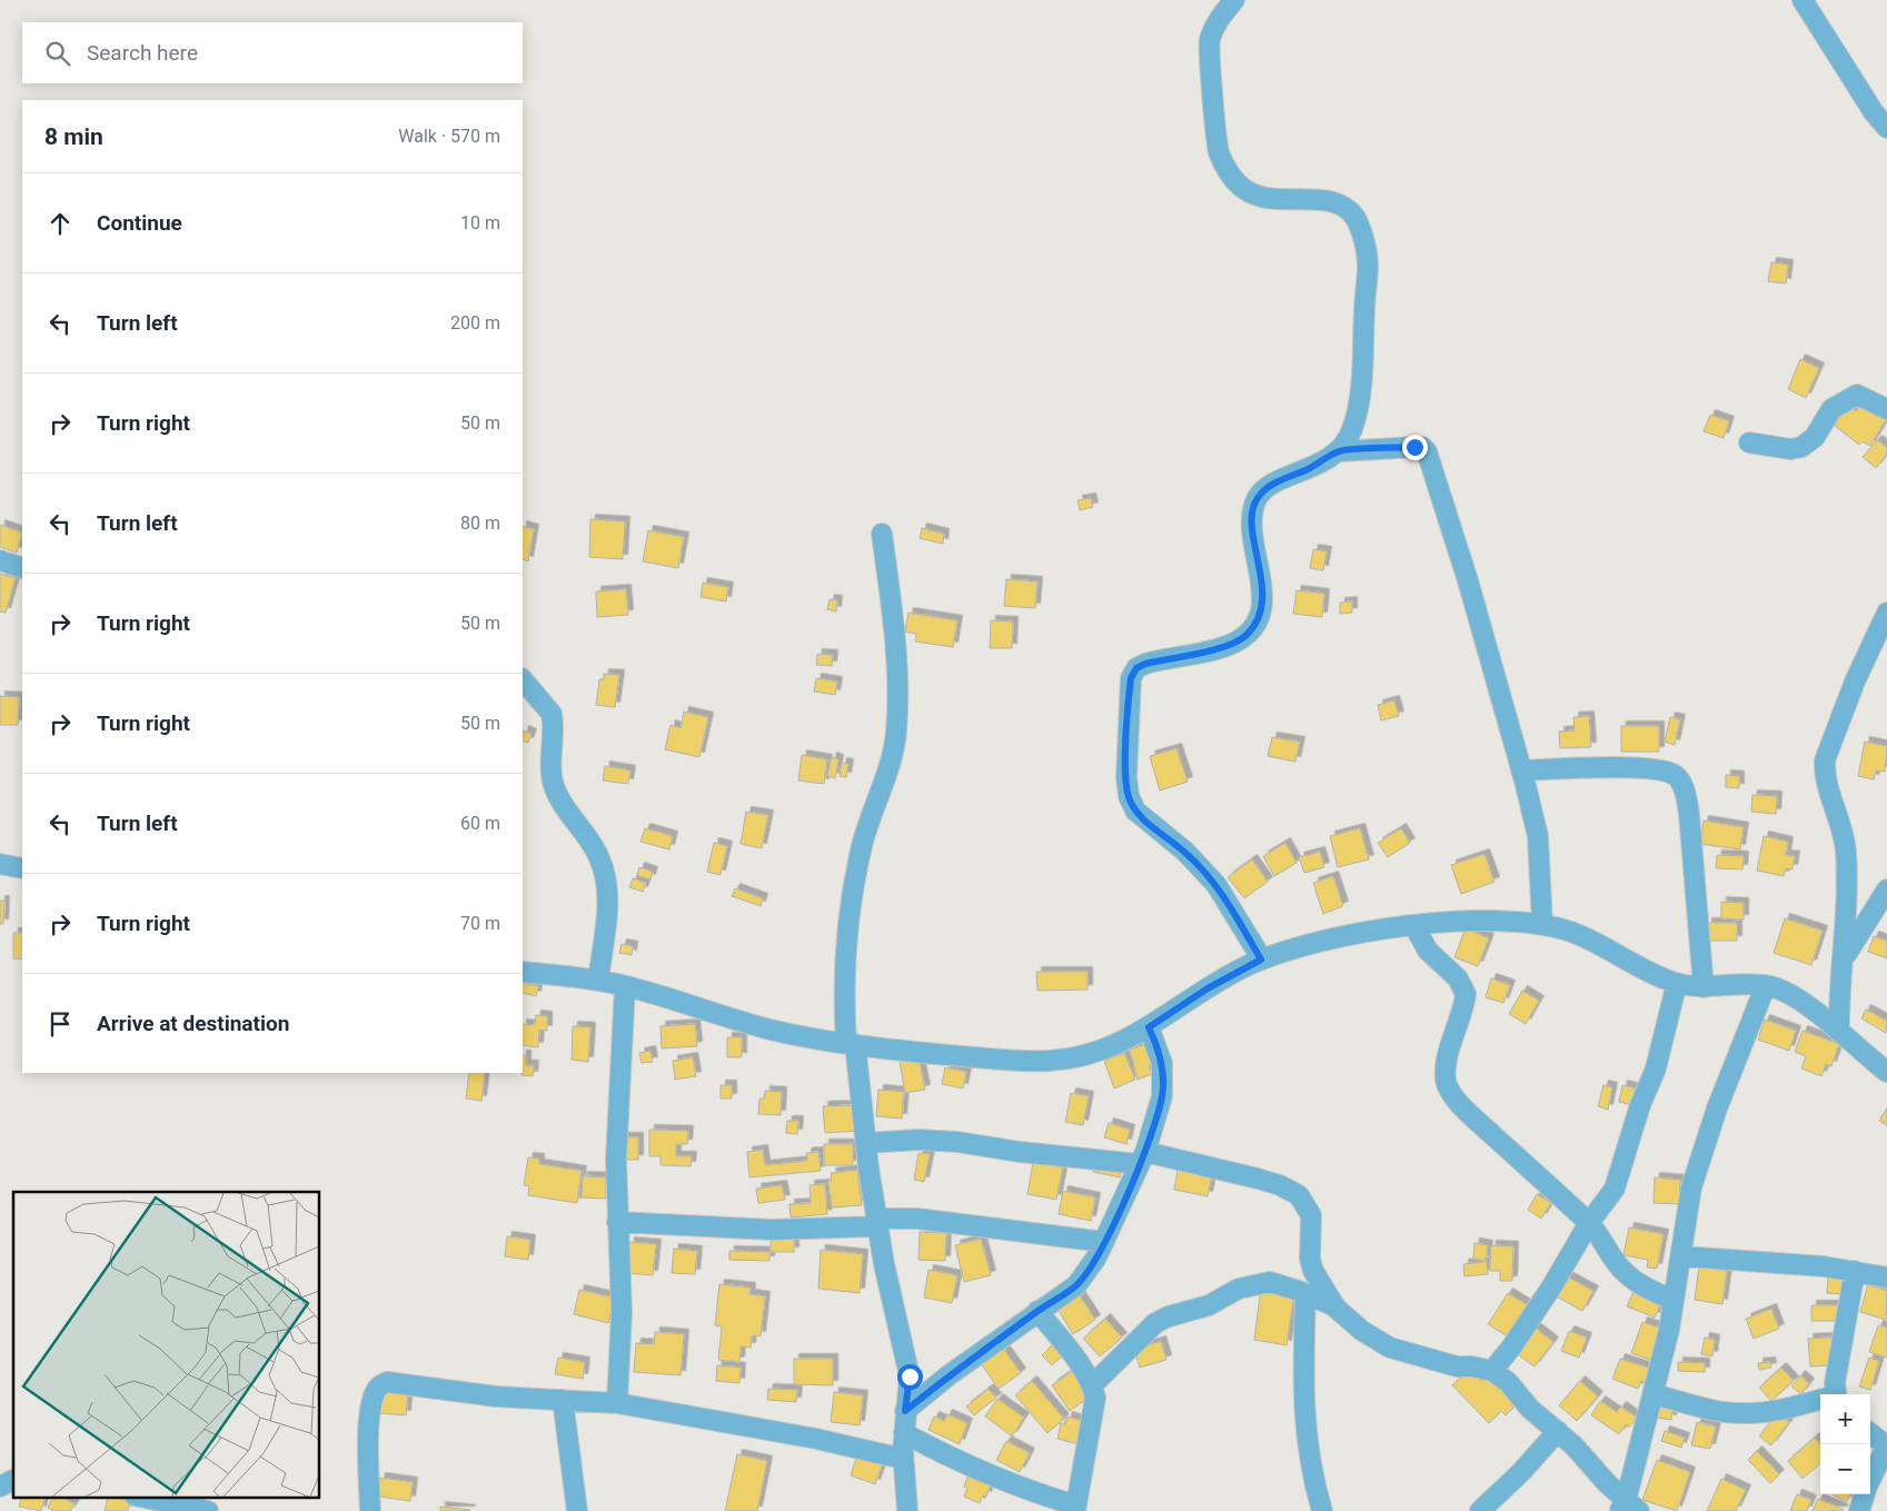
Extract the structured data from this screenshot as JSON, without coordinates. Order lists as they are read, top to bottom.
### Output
{
  "page": {
    "search": "Search here",
    "heading": ["8 min", "Walk · 570 m"],
    "list": [
      ["Continue", "10 m"],
      ["Turn left", "200 m"],
      ["Turn right", "50 m"],
      ["Turn left", "80 m"],
      ["Turn right", "50 m"],
      ["Turn right", "50 m"],
      ["Turn left", "60 m"],
      ["Turn right", "70 m"],
      "Arrive at destination"
    ],
    "map_buttons": ["+", "−"]
  }
}
